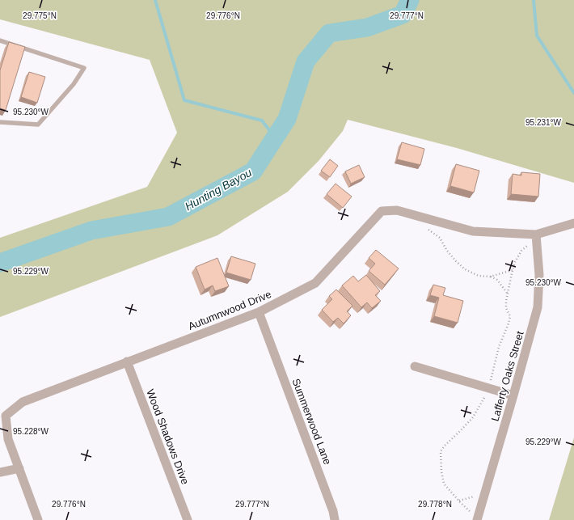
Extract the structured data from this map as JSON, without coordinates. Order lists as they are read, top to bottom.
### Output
{
  "streets": {
    "street": [
      "Autumnwood Drive",
      "Lafferty Oaks Street",
      "Summerwood Lane",
      "Wood Shadows Drive"
    ]
  },
  "crossings": [
    ["Autumnwood Drive", "Lafferty Oaks Street"],
    ["Autumnwood Drive", "Summerwood Lane"],
    ["Autumnwood Drive", "Wood Shadows Drive"]
  ],
  "water": ["Hunting Bayou"],
  "coordinates": [
    "29.775°N",
    "29.776°N",
    "29.777°N",
    "95.230°W",
    "95.231°W",
    "95.229°W",
    "95.228°W",
    "29.778°N"
  ]
}
